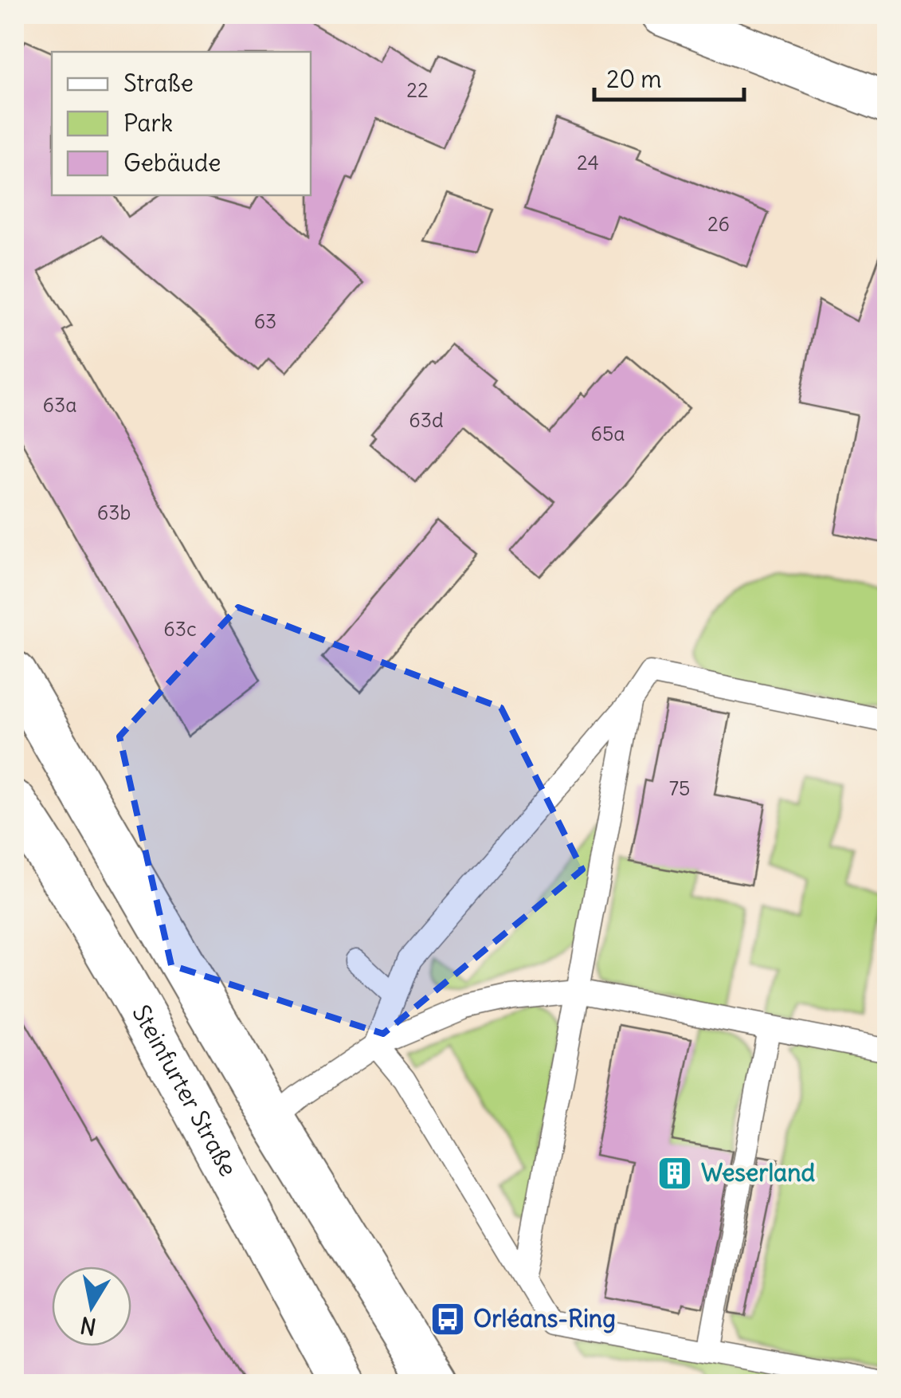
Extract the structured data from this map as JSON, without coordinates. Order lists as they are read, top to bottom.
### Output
{
  "streets": {
    "main road": ["Steinfurter Straße"]
  },
  "places": {
    "building": ["Weserland"],
    "bus stop": ["Orléans-Ring"]
  },
  "house_numbers": [
    "22",
    "24",
    "26",
    "63",
    "63a",
    "63d",
    "65a",
    "63b",
    "63c",
    "75"
  ],
  "legend": ["Straße", "Park", "Gebäude"],
  "scale_bar": "20 m",
  "north": "bottom"
}
